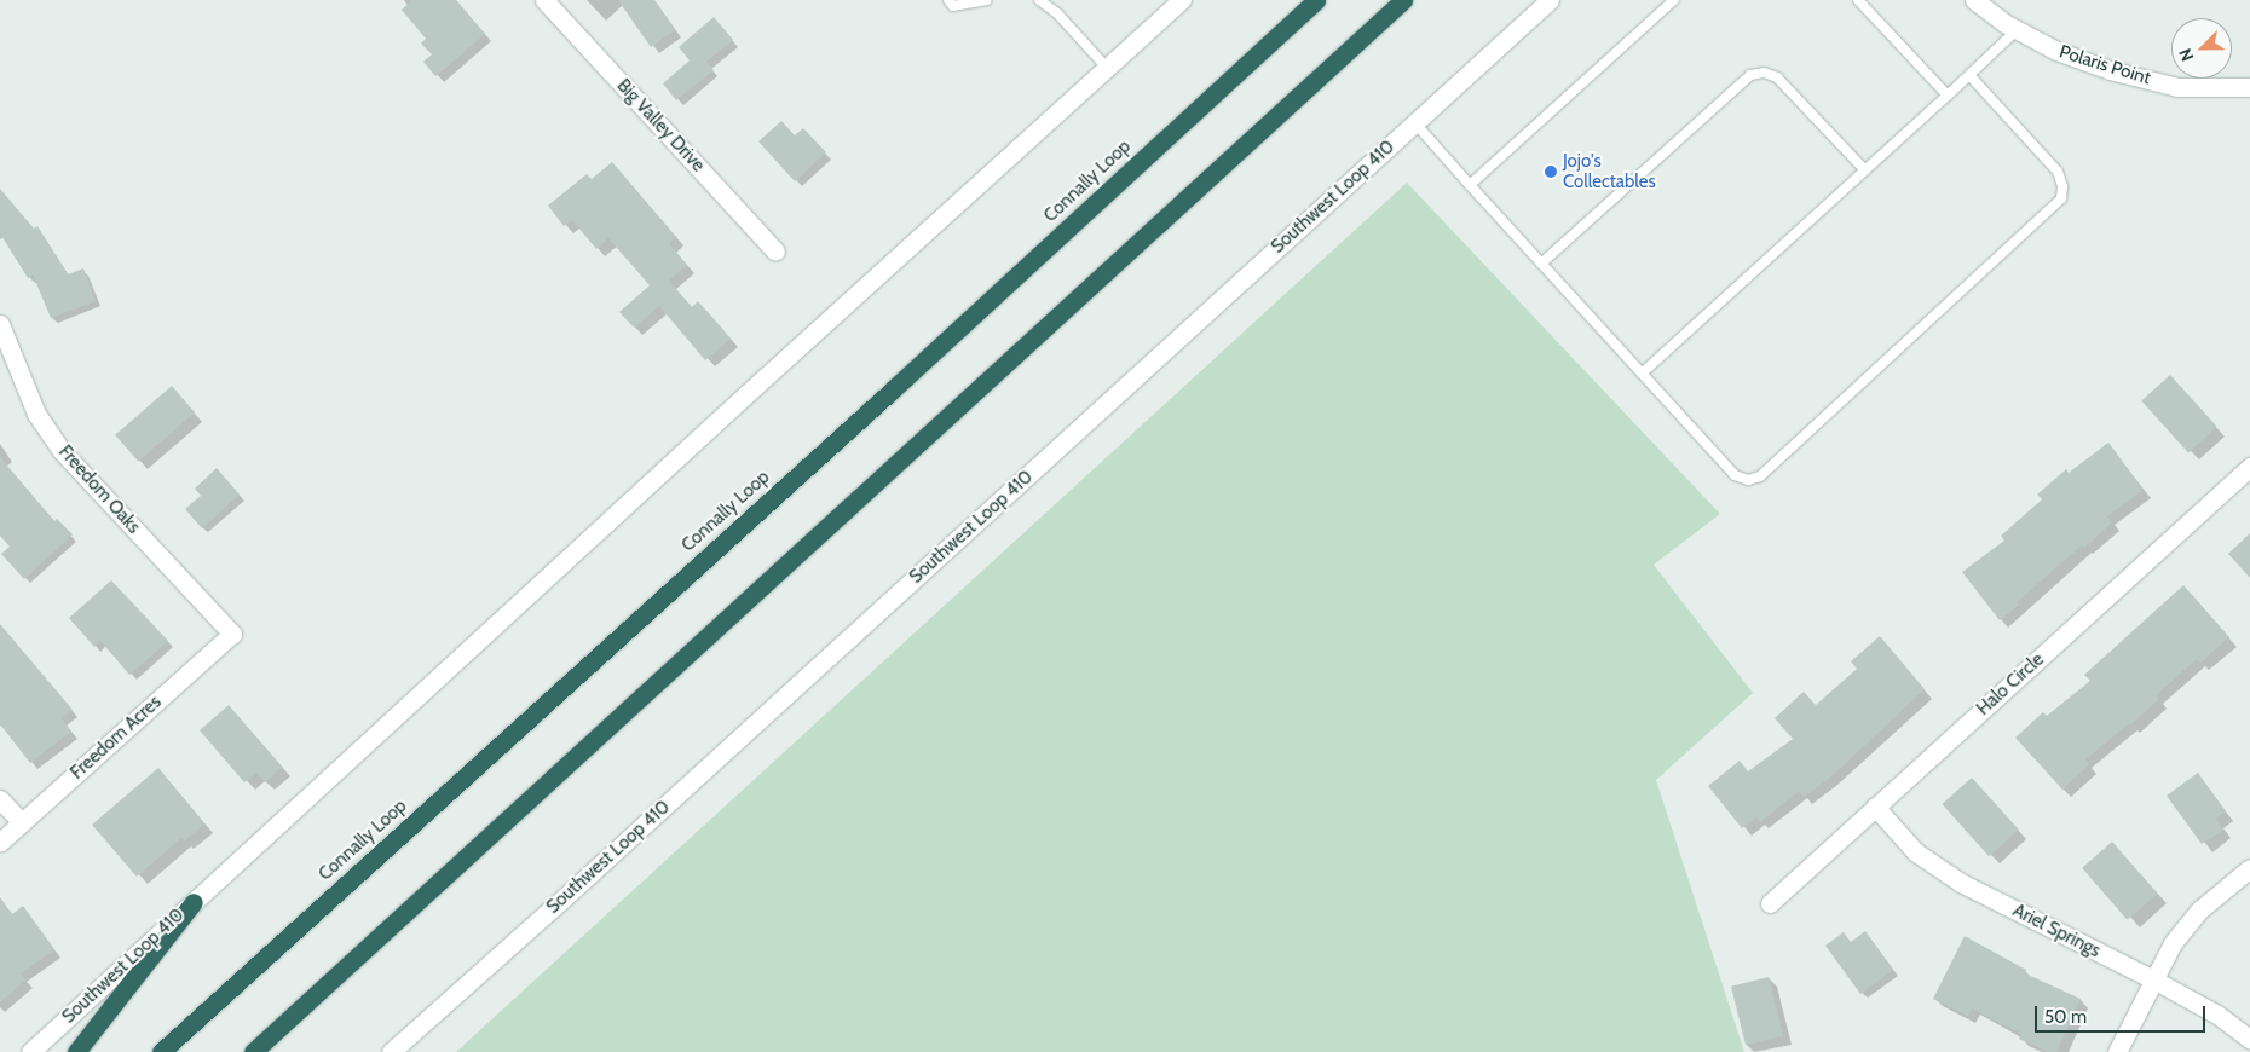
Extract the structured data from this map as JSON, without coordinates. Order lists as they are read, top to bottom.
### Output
{
  "streets": {
    "highway": ["Connally Loop"],
    "main road": [
      "Polaris Point",
      "Big Valley Drive",
      "Southwest Loop 410",
      "Freedom Oaks",
      "Halo Circle",
      "Freedom Acres",
      "Ariel Springs"
    ]
  },
  "crossings": [
    ["Freedom Oaks", "Freedom Acres"],
    ["Halo Circle", "Ariel Springs"]
  ],
  "places": ["Jojo's Collectables"],
  "scale_bar": "50 m",
  "north": "bottom left"
}
